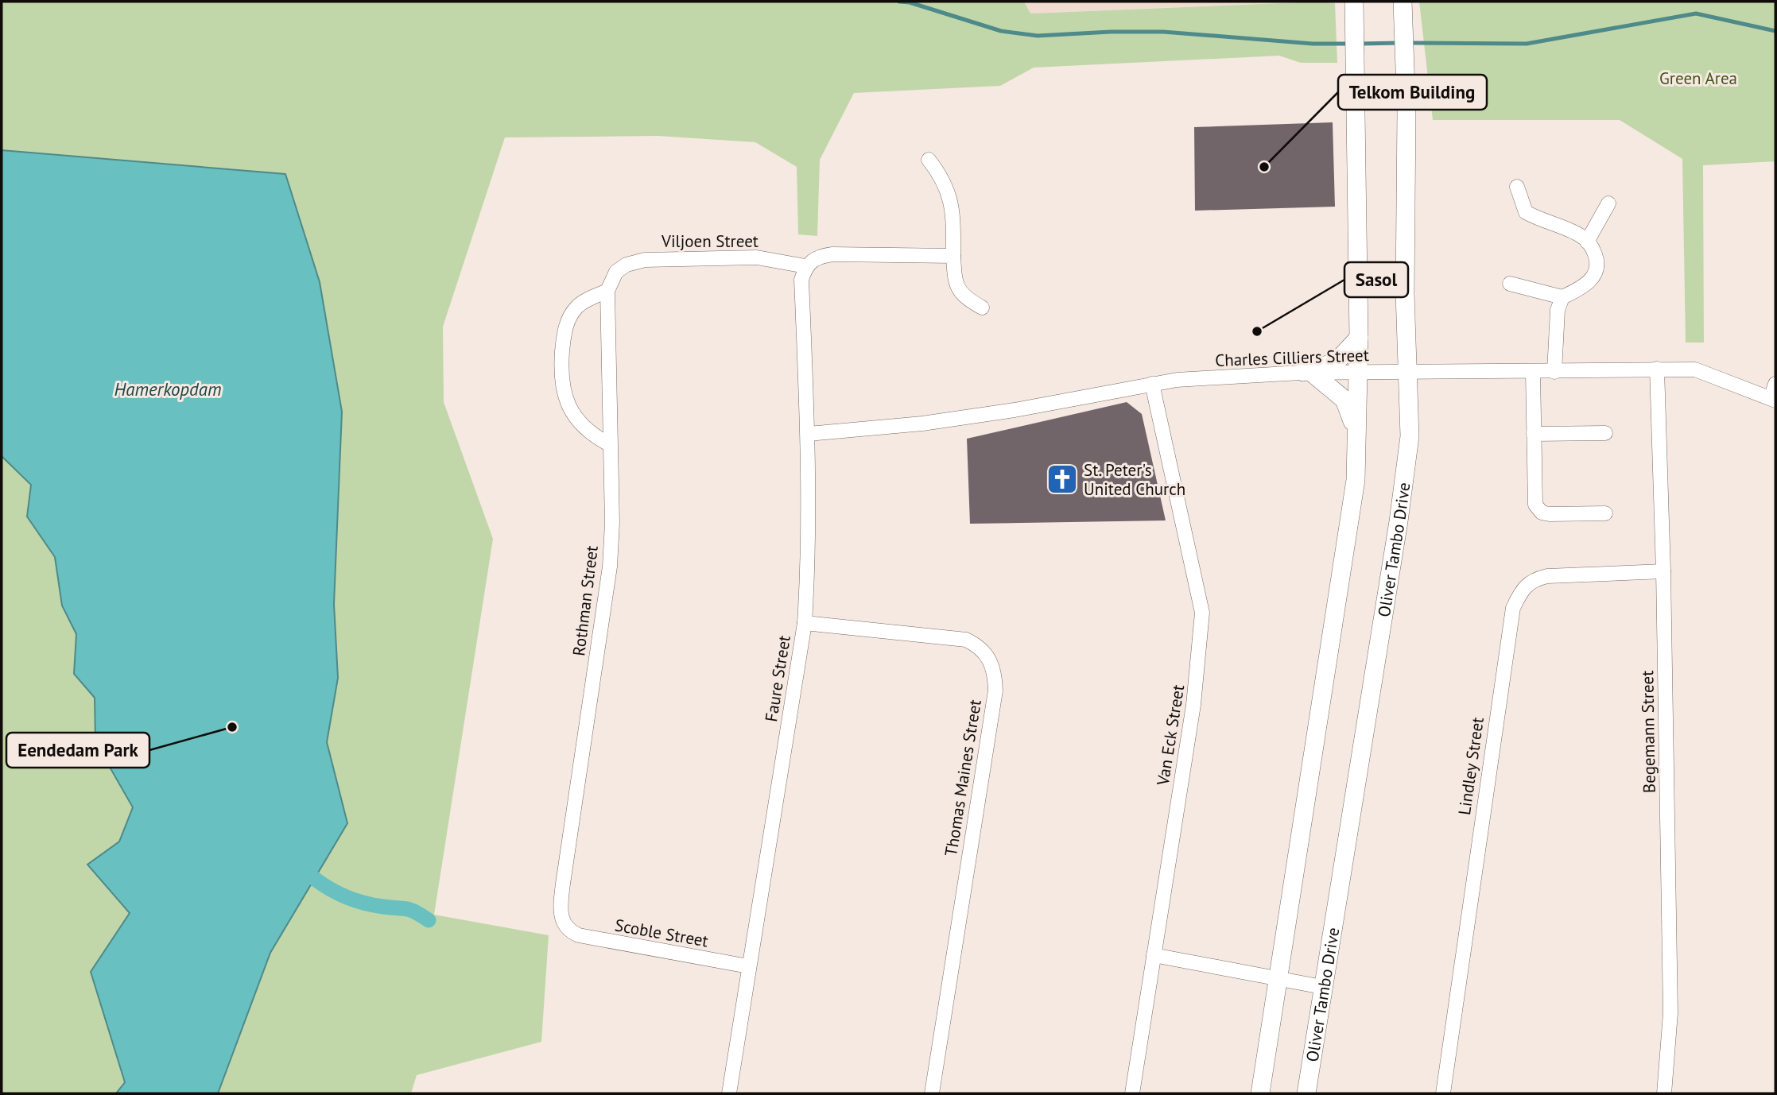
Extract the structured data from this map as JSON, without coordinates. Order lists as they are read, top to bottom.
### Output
{
  "streets": {
    "street": [
      "Viljoen Street",
      "Charles Cilliers Street",
      "Oliver Tambo Drive",
      "Rothman Street",
      "Faure Street",
      "Begemann Street",
      "Van Eck Street",
      "Lindley Street",
      "Thomas Maines Street",
      "Scoble Street"
    ]
  },
  "crossings": [
    ["Viljoen Street", "Rothman Street"],
    ["Viljoen Street", "Faure Street"],
    ["Charles Cilliers Street", "Oliver Tambo Drive"],
    ["Charles Cilliers Street", "Faure Street"],
    ["Charles Cilliers Street", "Begemann Street"],
    ["Charles Cilliers Street", "Van Eck Street"],
    ["Rothman Street", "Scoble Street"],
    ["Faure Street", "Thomas Maines Street"],
    ["Faure Street", "Scoble Street"],
    ["Begemann Street", "Lindley Street"]
  ],
  "water": ["Hamerkopdam"],
  "parks": ["Green Area"],
  "places": {
    "other": ["Telkom Building", "Sasol", "Eendedam Park"],
    "church": ["St. Peter's United Church"]
  }
}
